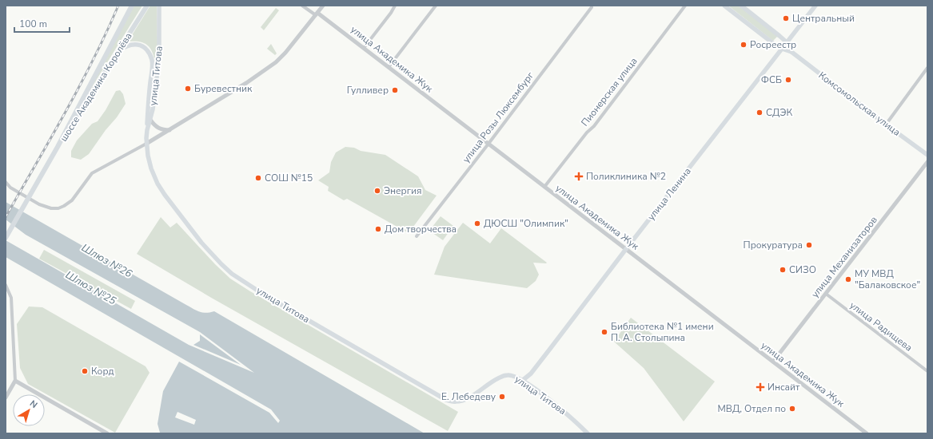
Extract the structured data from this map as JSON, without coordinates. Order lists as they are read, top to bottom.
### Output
{
  "streets": {
    "highway": ["шоссе Академика Королёва"],
    "main road": ["улица Титова", "Комсомольская улица", "улица Ленина"],
    "street": [
      "улица Академика Жук",
      "Пионерская улица",
      "улица Розы Люксембург",
      "улица Механизаторов",
      "улица Радищева"
    ]
  },
  "crossings": [
    ["улица Академика Жук", "Пионерская улица"],
    ["улица Академика Жук", "улица Розы Люксембург"],
    ["улица Академика Жук", "улица Ленина"],
    ["улица Академика Жук", "улица Механизаторов"],
    ["улица Титова", "улица Ленина"],
    ["Комсомольская улица", "улица Ленина"],
    ["улица Механизаторов", "улица Радищева"]
  ],
  "water": ["Шлюз №26", "Шлюз №25"],
  "places": {
    "other": [
      "Центральный",
      "Росреестр",
      "ФСБ",
      "Буревестник",
      "Гулливер",
      "СДЭК",
      "СОШ №15",
      "Энергия",
      "ДЮСШ \"Олимпик\"",
      "Дом творчества",
      "Прокуратура",
      "СИЗО",
      "МУ МВД \"Балаковское\"",
      "Библиотека №1 имени П. А. Столыпина",
      "Корд",
      "Е. Лебедеву",
      "МВД, Отдел по"
    ],
    "health": ["Поликлиника №2", "Инсайт"]
  },
  "scale_bar": "100 m",
  "north": "top right"
}
